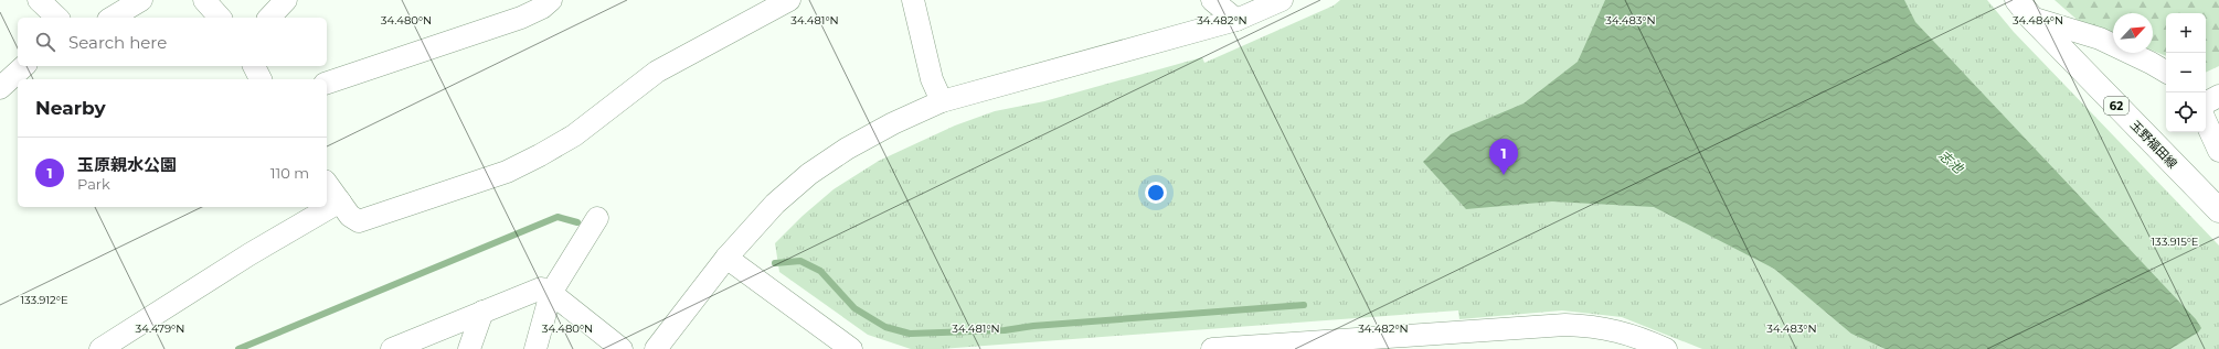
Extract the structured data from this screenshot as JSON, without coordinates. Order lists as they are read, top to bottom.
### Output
{
  "streets": {
    "main road": ["62", "玉野福田線"]
  },
  "water": ["志池"],
  "north": "top right",
  "page": {
    "map_buttons": ["+", "−"],
    "search": "Search here",
    "heading": "Nearby",
    "list": [
      {
        "mark": "1",
        "name": "玉原親水公園",
        "note": "Park",
        "value": "110 m"
      }
    ],
    "pins": "1"
  },
  "coordinates": [
    "34.480°N",
    "34.481°N",
    "34.483°N",
    "34.484°N",
    "34.482°N",
    "133.915°E",
    "133.912°E",
    "34.479°N"
  ]
}
